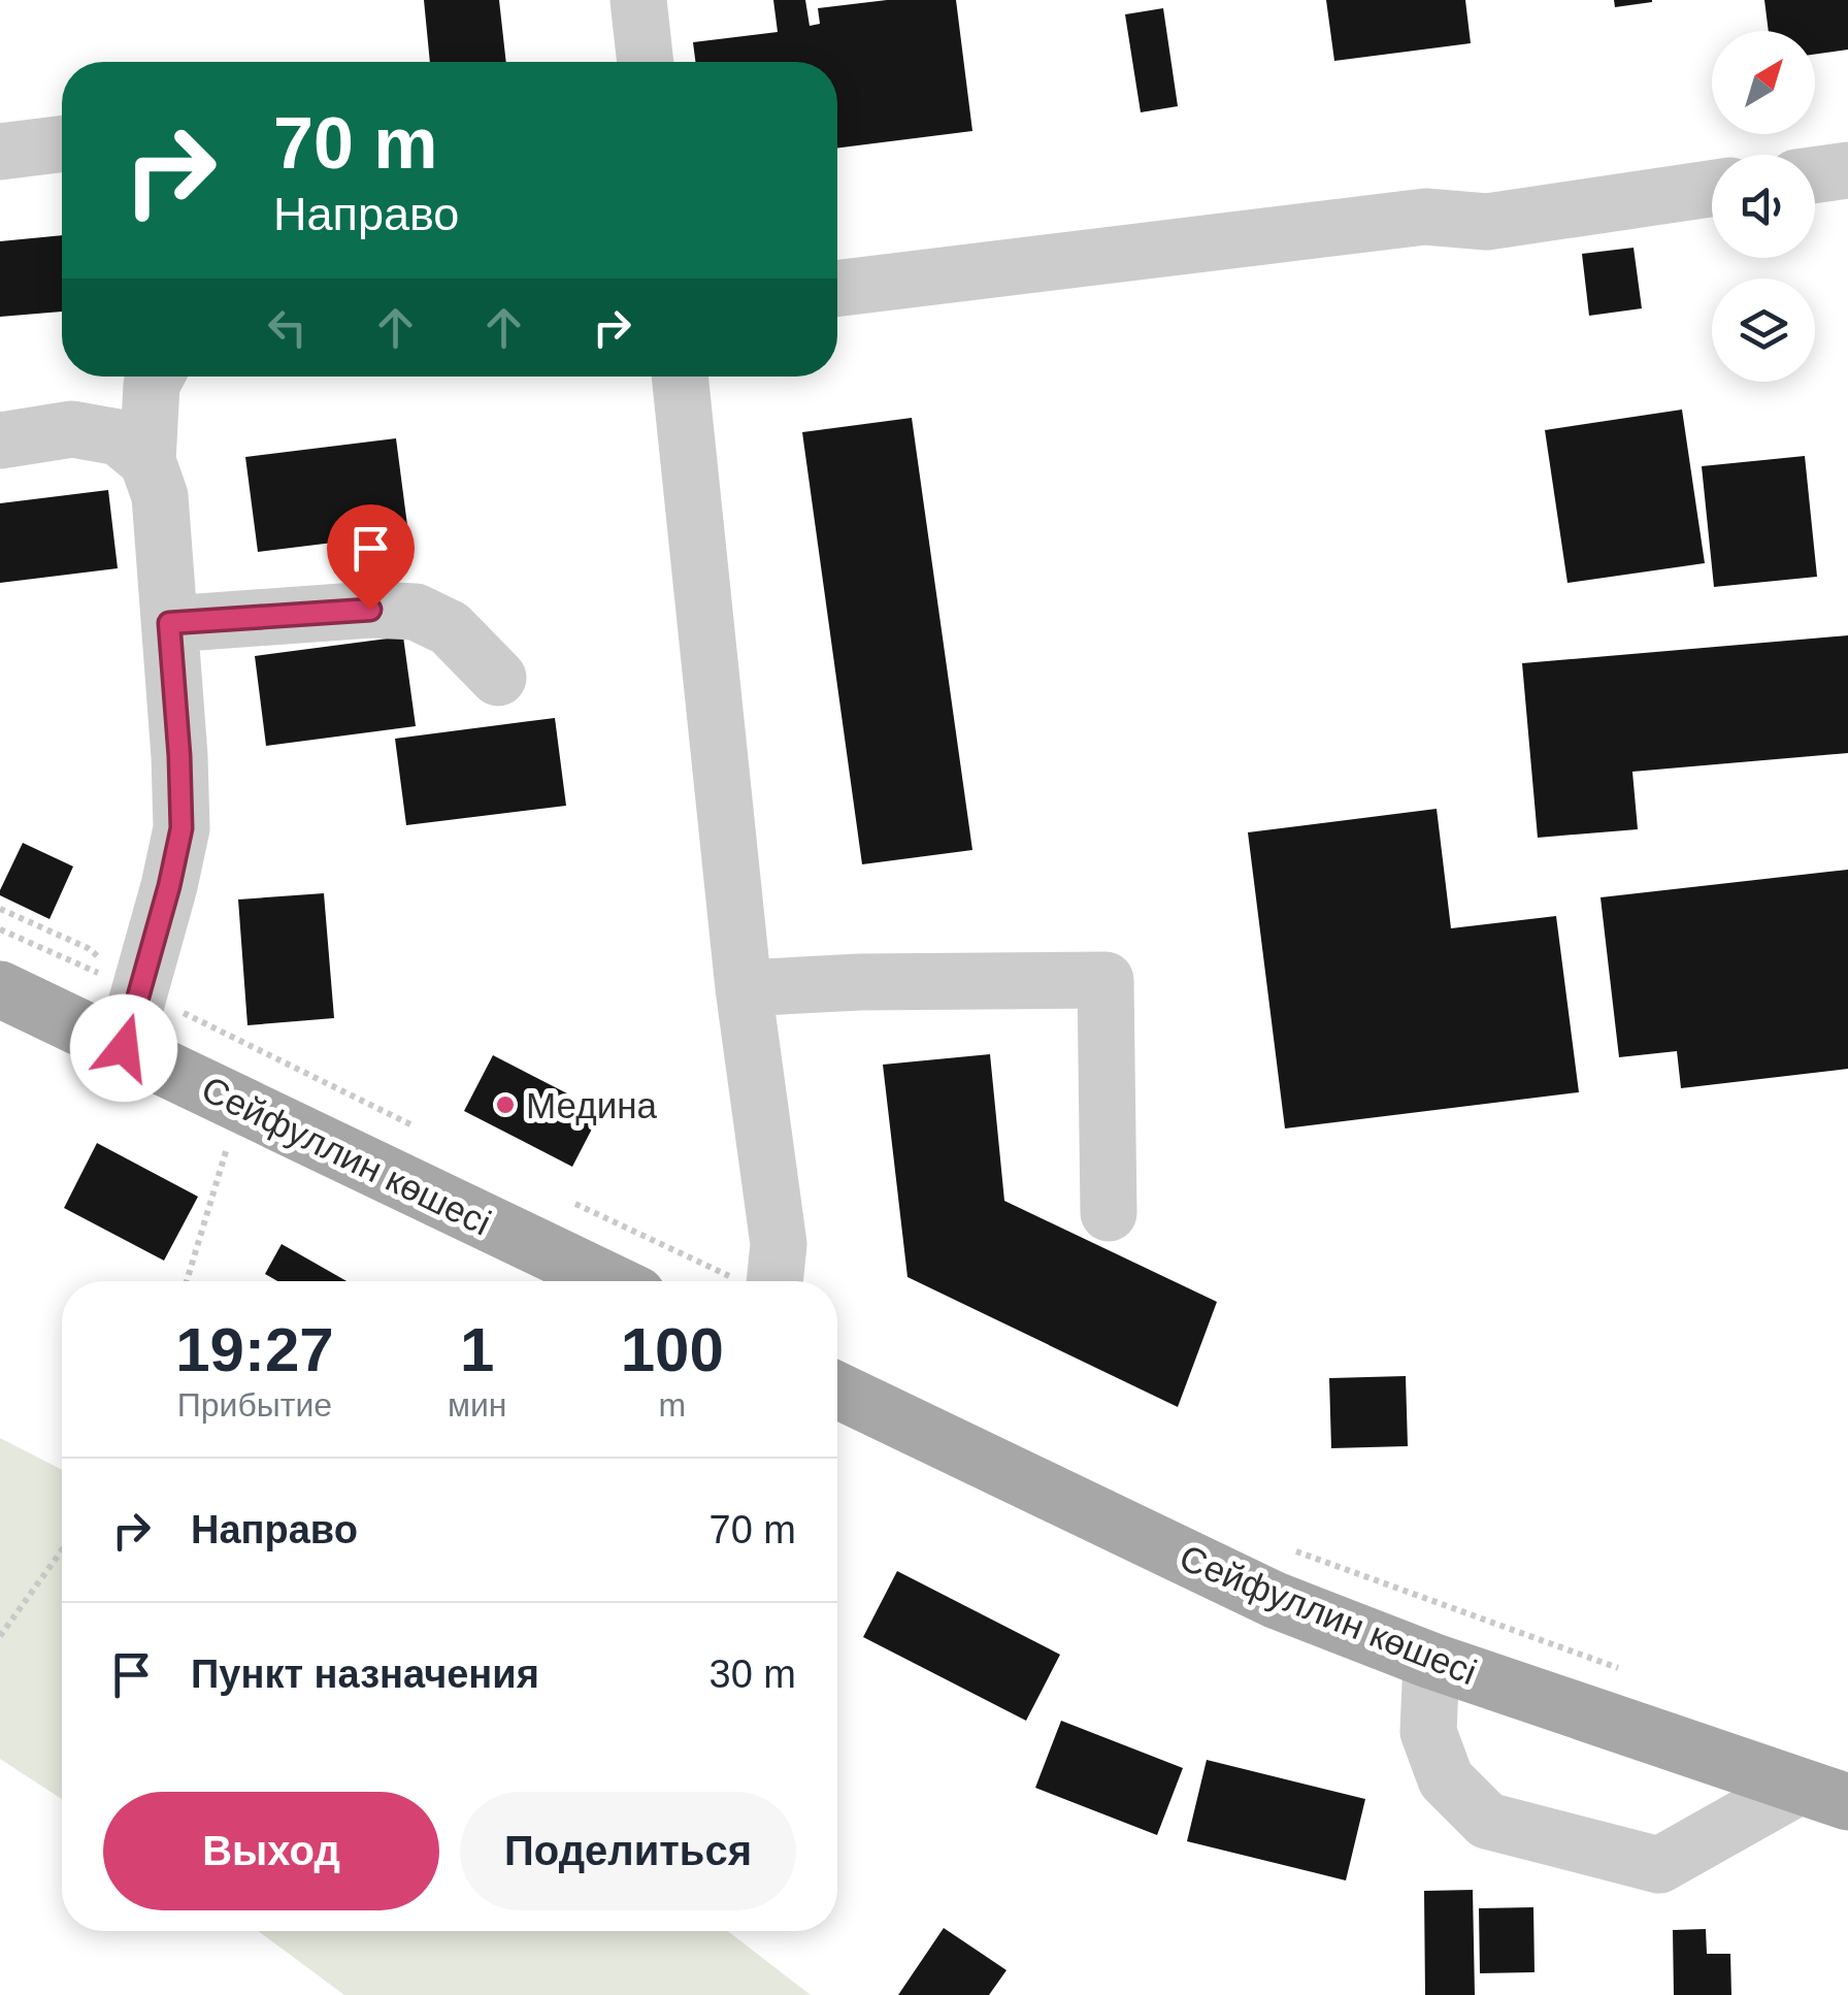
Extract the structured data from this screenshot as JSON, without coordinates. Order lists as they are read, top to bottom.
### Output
{
  "streets": {
    "main road": ["Сейфуллин көшесі"]
  },
  "places": ["Медина"],
  "north": "top right",
  "page": {
    "turn": ["70 m", "Направо"],
    "eta": [
      "19:27",
      "Прибытие",
      "1",
      "мин",
      "100",
      "m"
    ],
    "list": [
      {
        "name": "Направо",
        "value": "70 m"
      },
      {
        "name": "Пункт назначения",
        "value": "30 m"
      }
    ],
    "buttons": ["Выход", "Поделиться"]
  }
}
